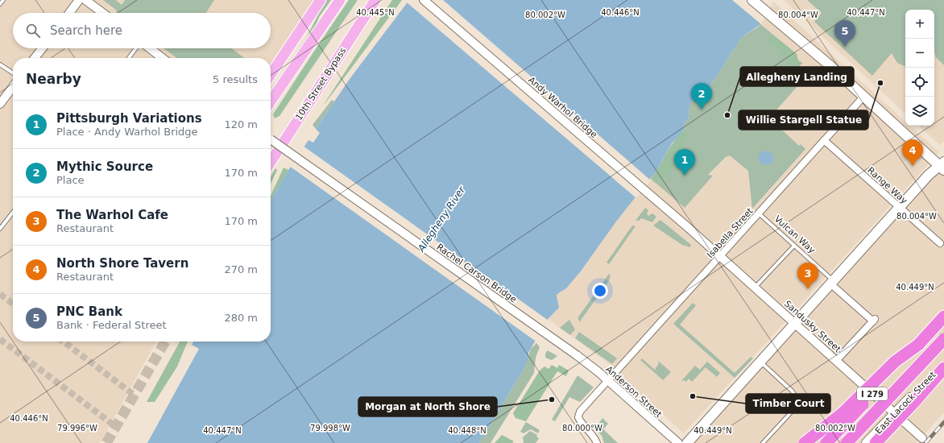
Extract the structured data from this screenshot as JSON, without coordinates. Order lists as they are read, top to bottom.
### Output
{
  "streets": {
    "highway": ["I 279"],
    "main road": ["10th Street Bypass", "East Lacock Street"],
    "street": [
      "Andy Warhol Bridge",
      "Range Way",
      "Isabella Street",
      "Vulcan Way",
      "Rachel Carson Bridge",
      "Sandusky Street",
      "Anderson Street"
    ]
  },
  "crossings": [
    ["Andy Warhol Bridge", "Sandusky Street"],
    ["Range Way", "Isabella Street"],
    ["Isabella Street", "Vulcan Way"],
    ["Isabella Street", "Sandusky Street"],
    ["Isabella Street", "Anderson Street"],
    ["Vulcan Way", "Sandusky Street"],
    ["Rachel Carson Bridge", "Anderson Street"],
    ["Sandusky Street", "East Lacock Street"]
  ],
  "water": ["Allegheny River"],
  "places": [
    "Willie Stargell Statue",
    "Allegheny Landing",
    "Timber Court",
    "Morgan at North Shore"
  ],
  "page": {
    "map_buttons": ["+", "−"],
    "search": "Search here",
    "pins": [
      "5",
      "2",
      "4",
      "1",
      "3"
    ],
    "heading": ["Nearby", "5 results"],
    "list": [
      {
        "mark": "1",
        "name": "Pittsburgh Variations",
        "note": "Place · Andy Warhol Bridge",
        "value": "120 m"
      },
      {
        "mark": "2",
        "name": "Mythic Source",
        "note": "Place",
        "value": "170 m"
      },
      {
        "mark": "3",
        "name": "The Warhol Cafe",
        "note": "Restaurant",
        "value": "170 m"
      },
      {
        "mark": "4",
        "name": "North Shore Tavern",
        "note": "Restaurant",
        "value": "270 m"
      },
      {
        "mark": "5",
        "name": "PNC Bank",
        "note": "Bank · Federal Street",
        "value": "280 m"
      }
    ]
  },
  "coordinates": [
    "40.445°N",
    "40.446°N",
    "40.447°N",
    "80.002°W",
    "80.004°W",
    "40.449°N",
    "79.996°W",
    "79.998°W",
    "80.000°W",
    "40.448°N"
  ]
}
